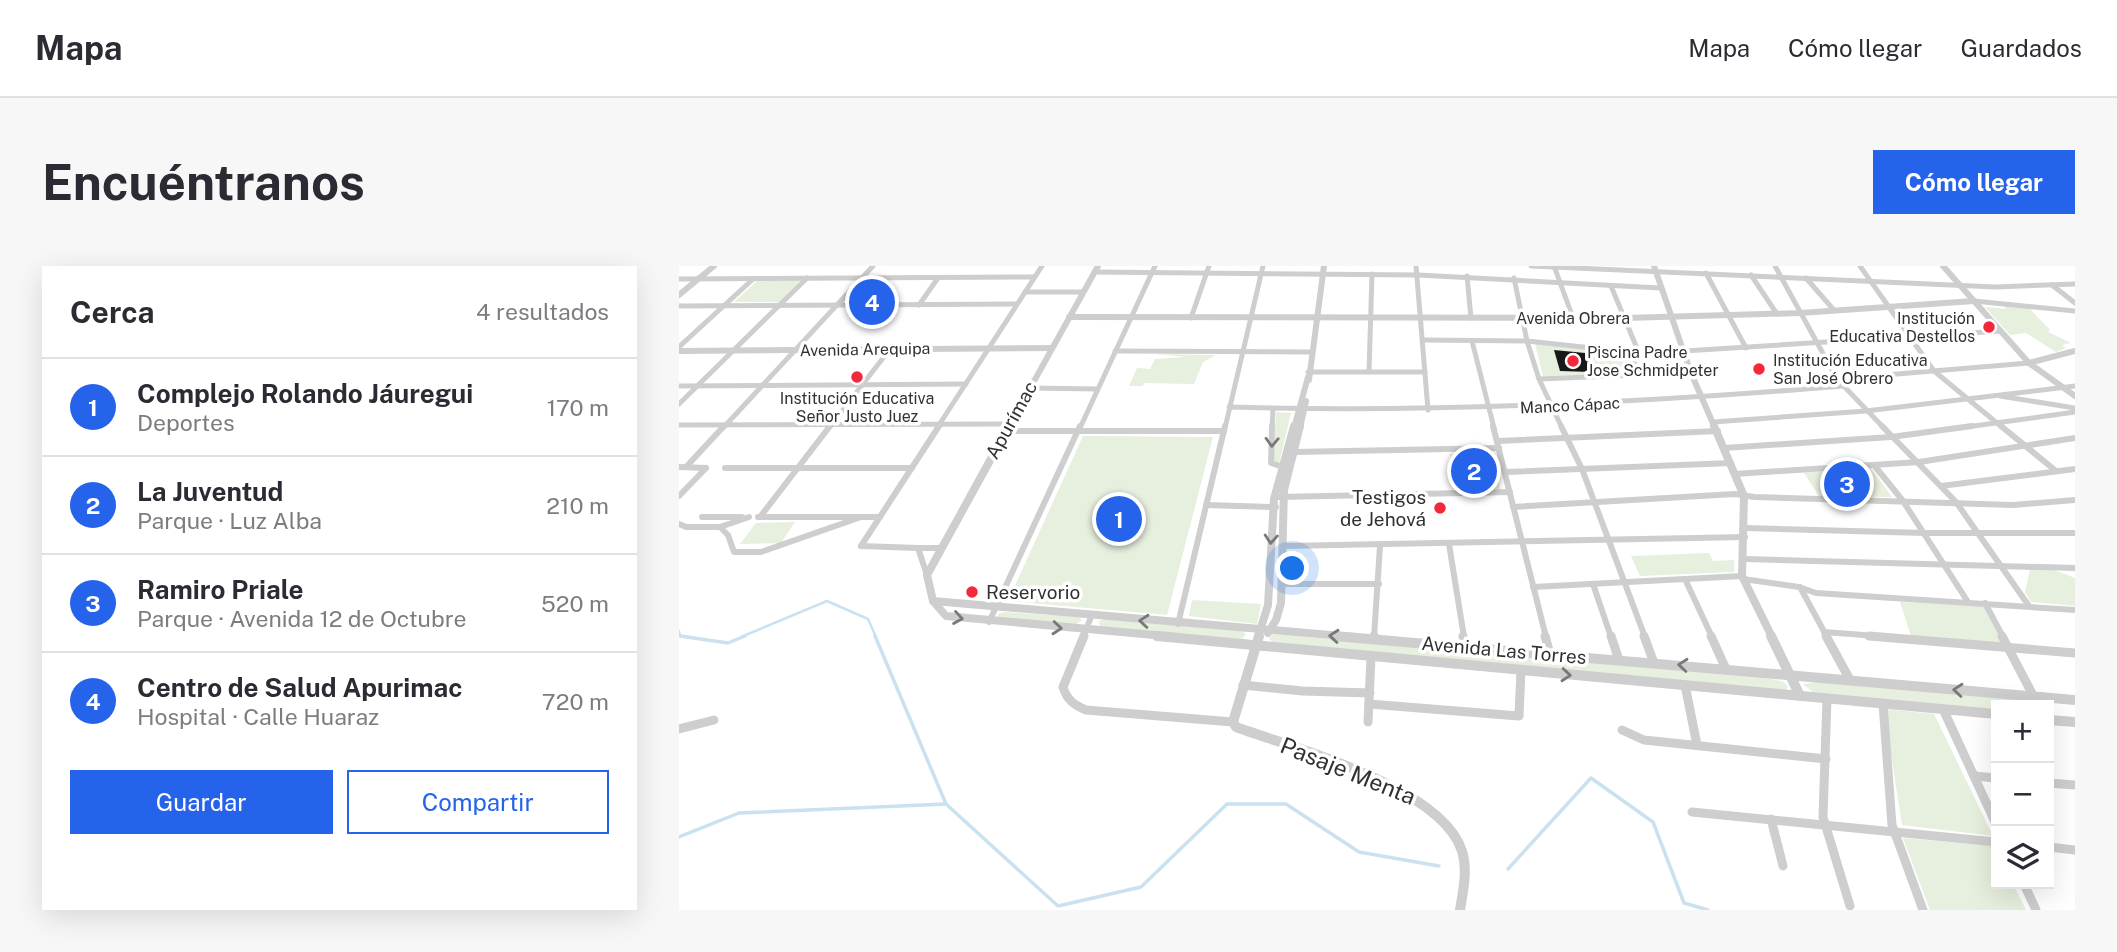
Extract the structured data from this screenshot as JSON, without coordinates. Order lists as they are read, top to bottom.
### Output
{
  "streets": {
    "street": [
      "Avenida Obrera",
      "Avenida Arequipa",
      "Manco Cápac",
      "Apurímac",
      "Avenida Las Torres",
      "Pasaje Menta"
    ]
  },
  "crossings": [
    ["Avenida Obrera", "Apurímac"],
    ["Avenida Arequipa", "Apurímac"]
  ],
  "places": [
    "Institución Educativa Destellos",
    "Piscina Padre Jose Schmidpeter",
    "Institución Educativa San José Obrero",
    "Institución Educativa Señor Justo Juez",
    "Testigos de Jehová",
    "Reservorio"
  ],
  "page": {
    "header": "Mapa",
    "nav": ["Mapa", "Cómo llegar", "Guardados"],
    "buttons": [
      "Cómo llegar",
      ["Guardar", "Compartir"]
    ],
    "title": "Encuéntranos",
    "heading": ["Cerca", "4 resultados"],
    "pins": [
      "4",
      "2",
      "3",
      "1"
    ],
    "list": [
      {
        "mark": "1",
        "name": "Complejo Rolando Jáuregui",
        "note": "Deportes",
        "value": "170 m"
      },
      {
        "mark": "2",
        "name": "La Juventud",
        "note": "Parque · Luz Alba",
        "value": "210 m"
      },
      {
        "mark": "3",
        "name": "Ramiro Priale",
        "note": "Parque · Avenida 12 de Octubre",
        "value": "520 m"
      },
      {
        "mark": "4",
        "name": "Centro de Salud Apurimac",
        "note": "Hospital · Calle Huaraz",
        "value": "720 m"
      }
    ],
    "map_buttons": ["+", "−"]
  }
}
